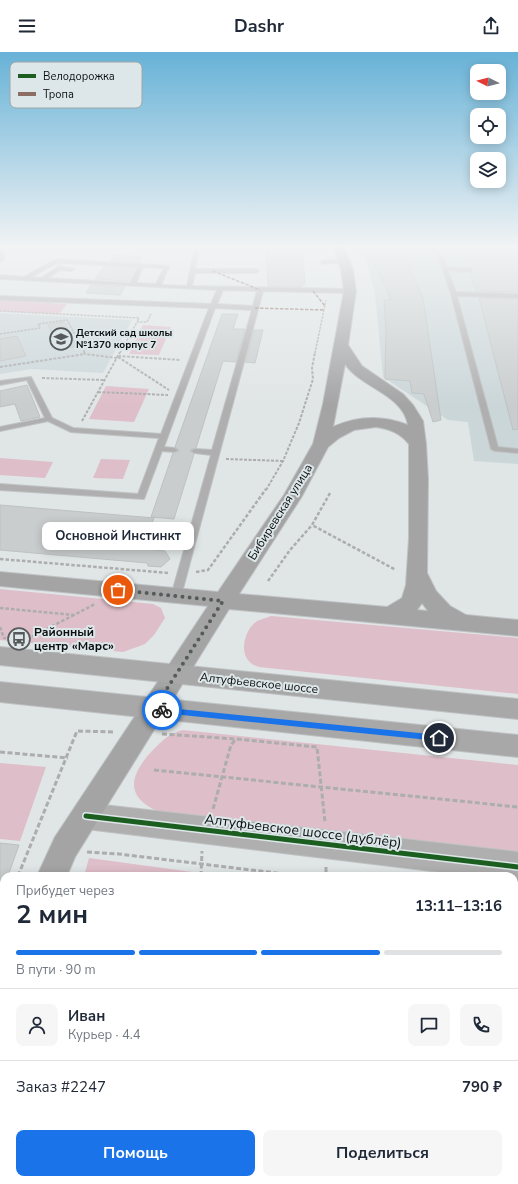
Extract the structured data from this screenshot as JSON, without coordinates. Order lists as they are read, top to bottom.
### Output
{
  "streets": {
    "main road": ["Бибиревская улица", "Алтуфьевское шоссе"],
    "street": ["Алтуфьевское шоссе (дублёр)"]
  },
  "crossings": [
    ["Бибиревская улица", "Алтуфьевское шоссе"],
    ["Бибиревская улица", "Алтуфьевское шоссе (дублёр)"]
  ],
  "places": {
    "school or university": ["Детский сад школы №1370 корпус 7"],
    "other": ["Основной Инстинкт"],
    "bus stop": ["Районный центр «Марс»"]
  },
  "legend": ["Велодорожка", "Тропа"],
  "north": "left",
  "page": {
    "header": "Dashr",
    "bubble": "Основной Инстинкт",
    "heading": ["2 мин", "Прибудет через", "13:11–13:16"],
    "panel": [
      "Иван",
      "Курьер · 4.4",
      "Заказ #2247",
      "790 ₽"
    ],
    "bar": "В пути · 90 m",
    "buttons": ["Помощь", "Поделиться"]
  }
}
